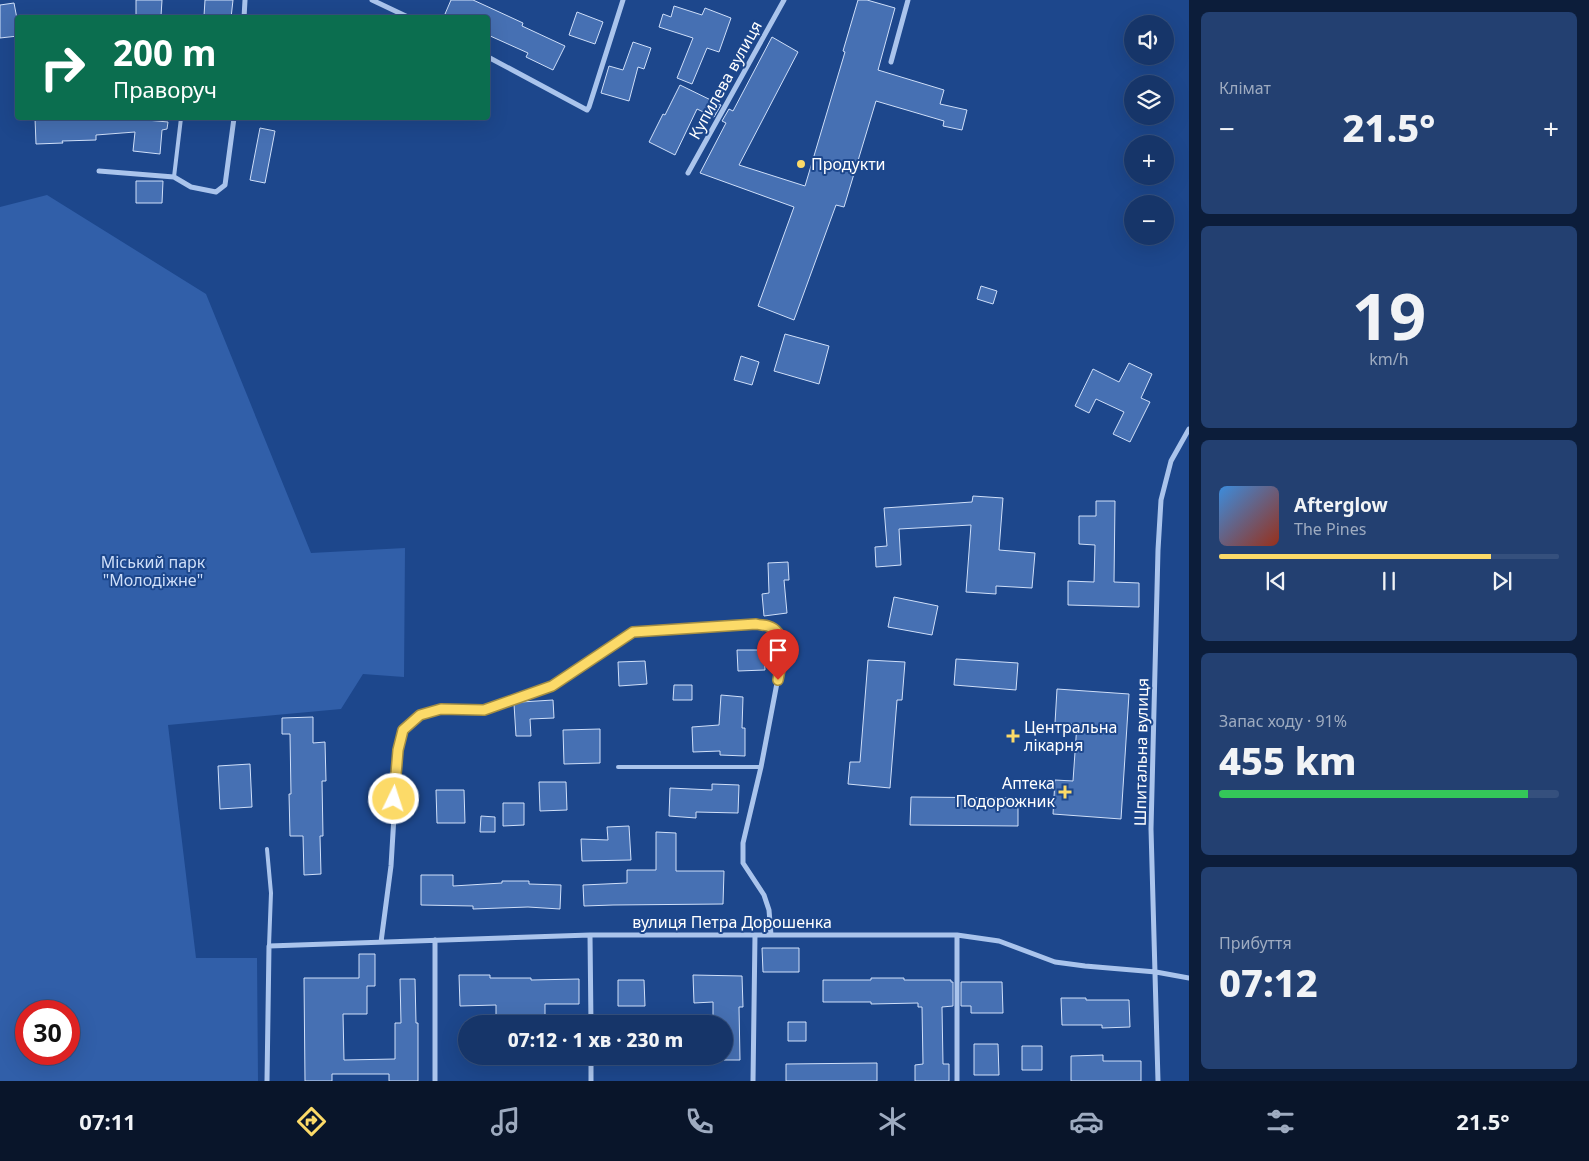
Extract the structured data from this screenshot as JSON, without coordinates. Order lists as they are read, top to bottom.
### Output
{
  "streets": {
    "street": ["Купилева вулиця", "Шпитальна вулиця", "вулиця Петра Дорошенка"]
  },
  "crossings": [
    ["Шпитальна вулиця", "вулиця Петра Дорошенка"]
  ],
  "parks": ["Міський парк \"Молодіжне\""],
  "places": {
    "other": ["Продукти"],
    "health": ["Центральна лікарня", "Аптека Подорожник"]
  },
  "page": {
    "tile": [
      "Клімат",
      ["19", "km/h"],
      ["Запас ходу · 91%", "455 km"],
      ["Прибуття", "07:12"]
    ],
    "map_buttons": ["+", "−"],
    "turn": ["200 m", "Праворуч"],
    "heat": ["−", "21.5°", "+"],
    "song": ["Afterglow", "The Pines"],
    "limit": "30",
    "trip": "07:12 · 1 хв · 230 m",
    "tabs": ["07:11", "21.5°"]
  }
}
